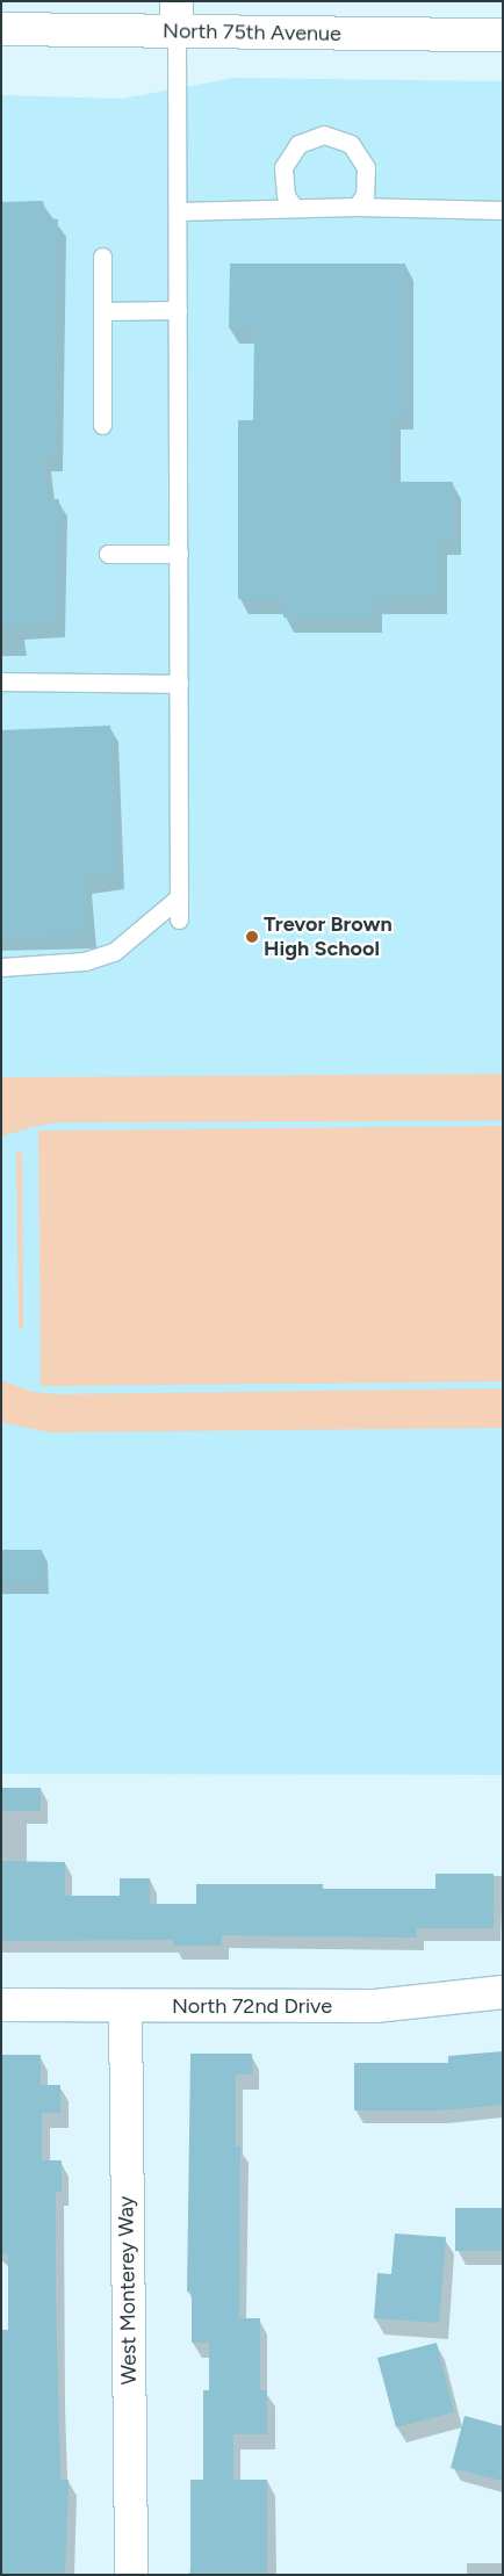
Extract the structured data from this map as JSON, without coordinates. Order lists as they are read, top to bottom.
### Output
{
  "streets": {
    "street": ["North 75th Avenue", "North 72nd Drive", "West Monterey Way"]
  },
  "crossings": [
    ["North 72nd Drive", "West Monterey Way"]
  ],
  "places": ["Trevor Brown High School"]
}
